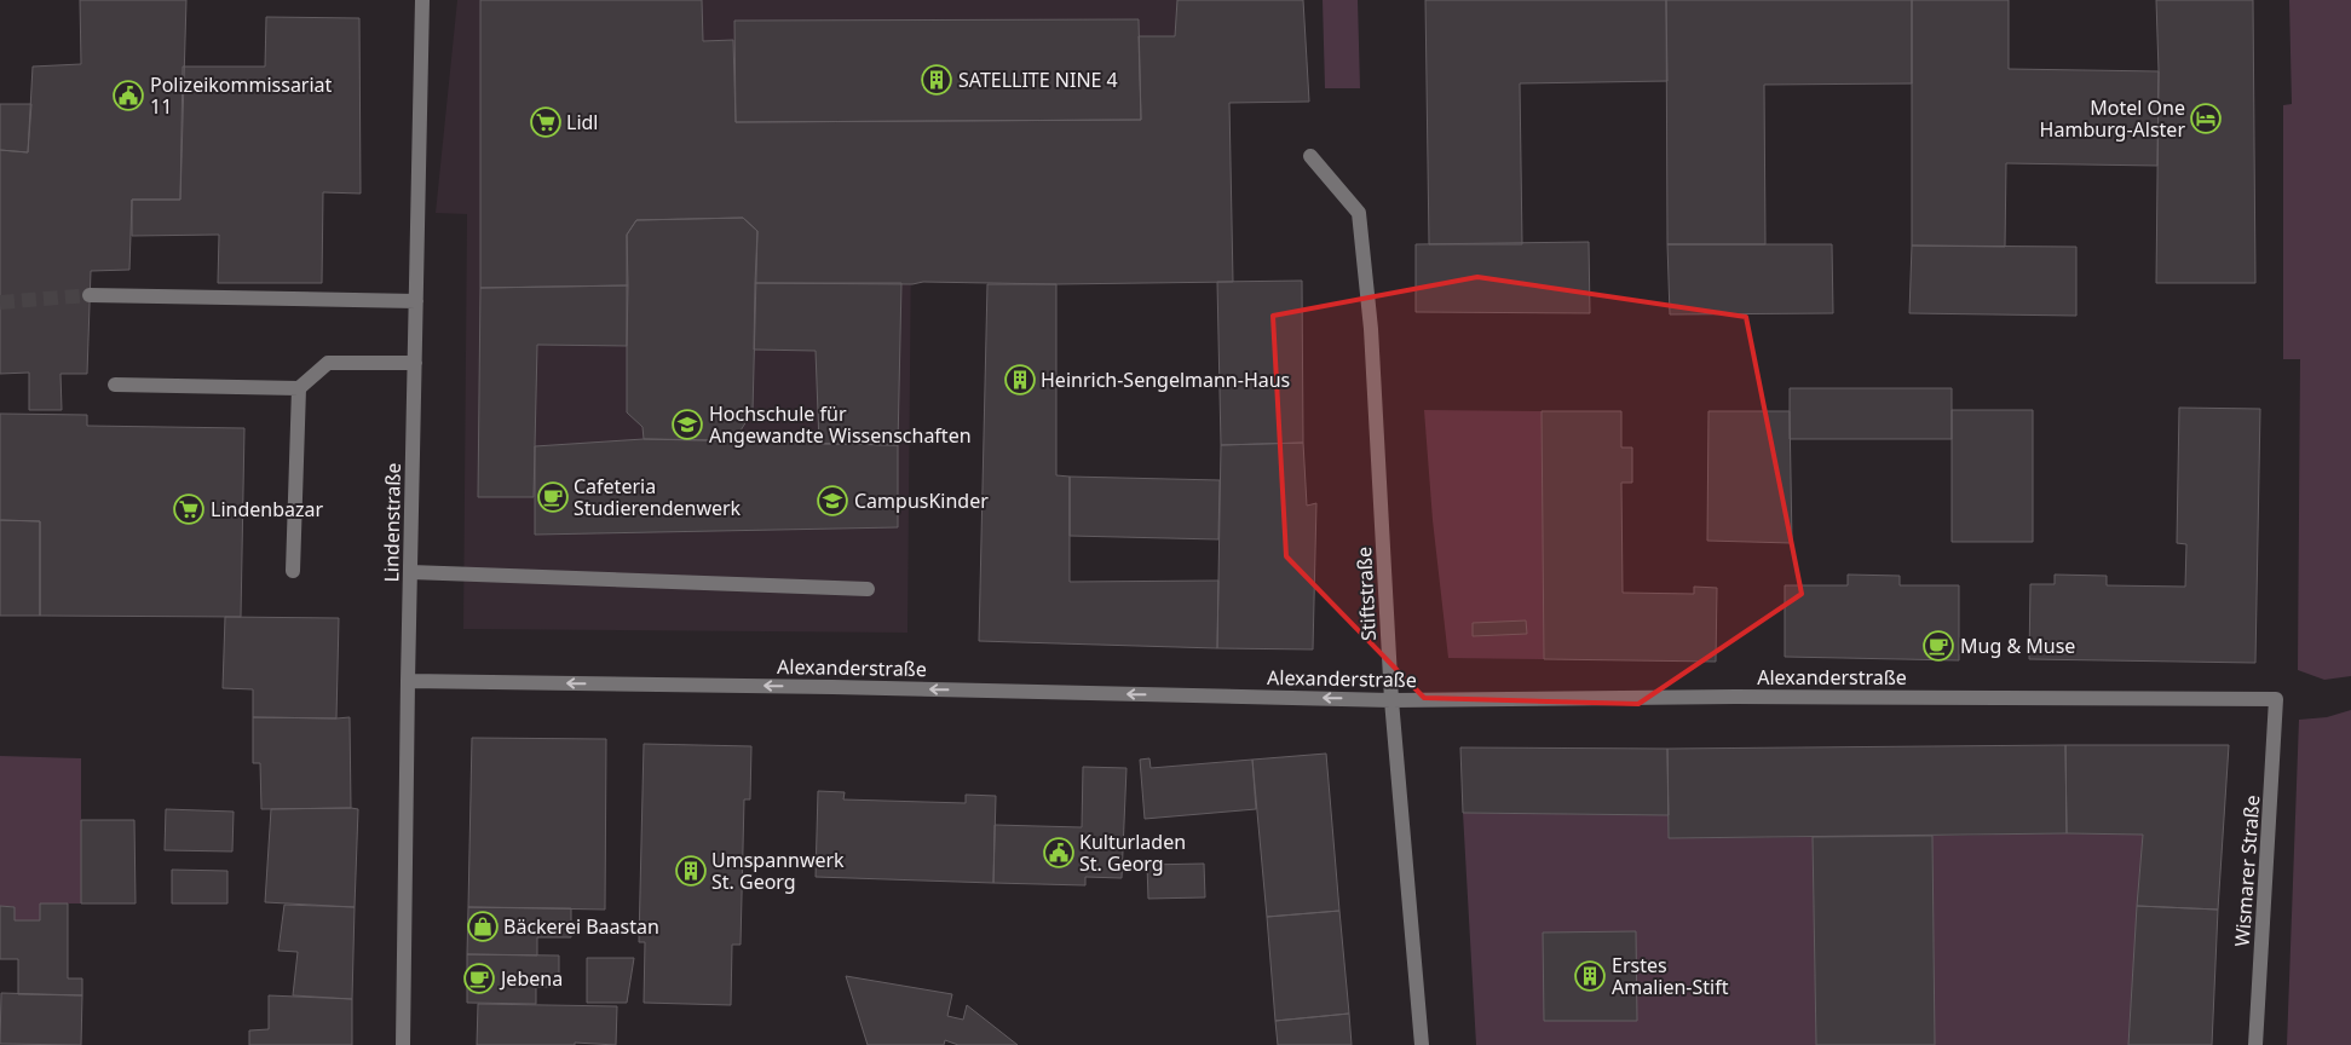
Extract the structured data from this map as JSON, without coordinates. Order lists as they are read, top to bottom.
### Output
{
  "streets": {
    "street": [
      "Lindenstraße",
      "Stiftstraße",
      "Alexanderstraße",
      "Wismarer Straße"
    ]
  },
  "crossings": [
    ["Lindenstraße", "Alexanderstraße"],
    ["Stiftstraße", "Alexanderstraße"],
    ["Alexanderstraße", "Wismarer Straße"]
  ],
  "places": {
    "building": [
      "SATELLITE NINE 4",
      "Heinrich-Sengelmann-Haus",
      "Umspannwerk St. Georg",
      "Erstes Amalien-Stift"
    ],
    "public building": ["Polizeikommissariat 11", "Kulturladen St. Georg"],
    "hotel": ["Motel One Hamburg-Alster"],
    "supermarket": ["Lidl", "Lindenbazar"],
    "school or university": ["Hochschule für Angewandte Wissenschaften", "CampusKinder"],
    "cafe": ["Cafeteria Studierendenwerk", "Mug & Muse", "Jebena"],
    "shop": ["Bäckerei Baastan"]
  }
}
